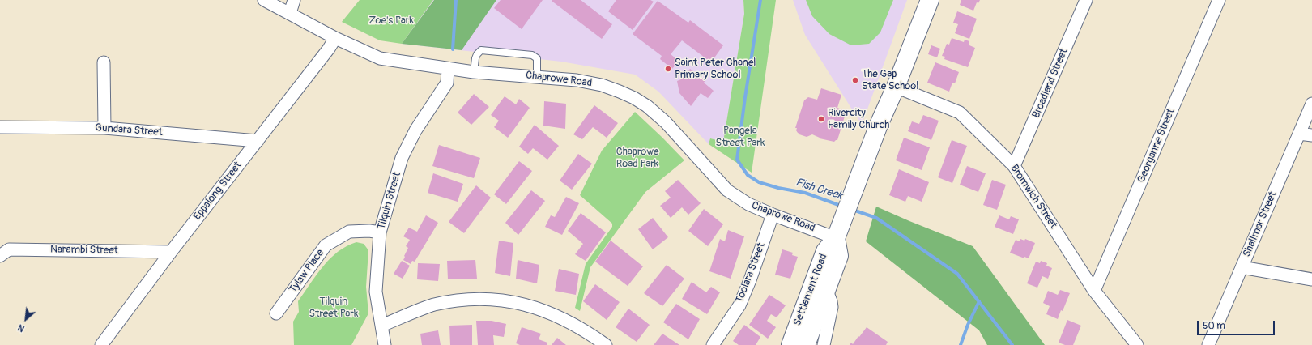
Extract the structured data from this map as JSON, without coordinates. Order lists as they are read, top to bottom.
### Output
{
  "streets": {
    "main road": ["Settlement Road"],
    "street": [
      "Chaprowe Road",
      "Broadland Street",
      "Gundara Street",
      "Georganne Street",
      "Eppalong Street",
      "Bromwich Street",
      "Tilquin Street",
      "Shallmar Street",
      "Narambi Street",
      "Tylaw Place",
      "Toolara Street"
    ]
  },
  "crossings": [
    ["Chaprowe Road", "Eppalong Street"],
    ["Chaprowe Road", "Tilquin Street"],
    ["Chaprowe Road", "Toolara Street"],
    ["Chaprowe Road", "Settlement Road"],
    ["Broadland Street", "Bromwich Street"],
    ["Gundara Street", "Eppalong Street"],
    ["Georganne Street", "Bromwich Street"],
    ["Eppalong Street", "Narambi Street"],
    ["Bromwich Street", "Settlement Road"],
    ["Tilquin Street", "Tylaw Place"]
  ],
  "water": ["Fish Creek"],
  "parks": [
    "Zoe's Park",
    "Pangela Street Park",
    "Chaprowe Road Park",
    "Tilquin Street Park"
  ],
  "places": ["Saint Peter Chanel Primary School", "The Gap State School", "Rivercity Family Church"],
  "scale_bar": "50 m",
  "north": "bottom left"
}
